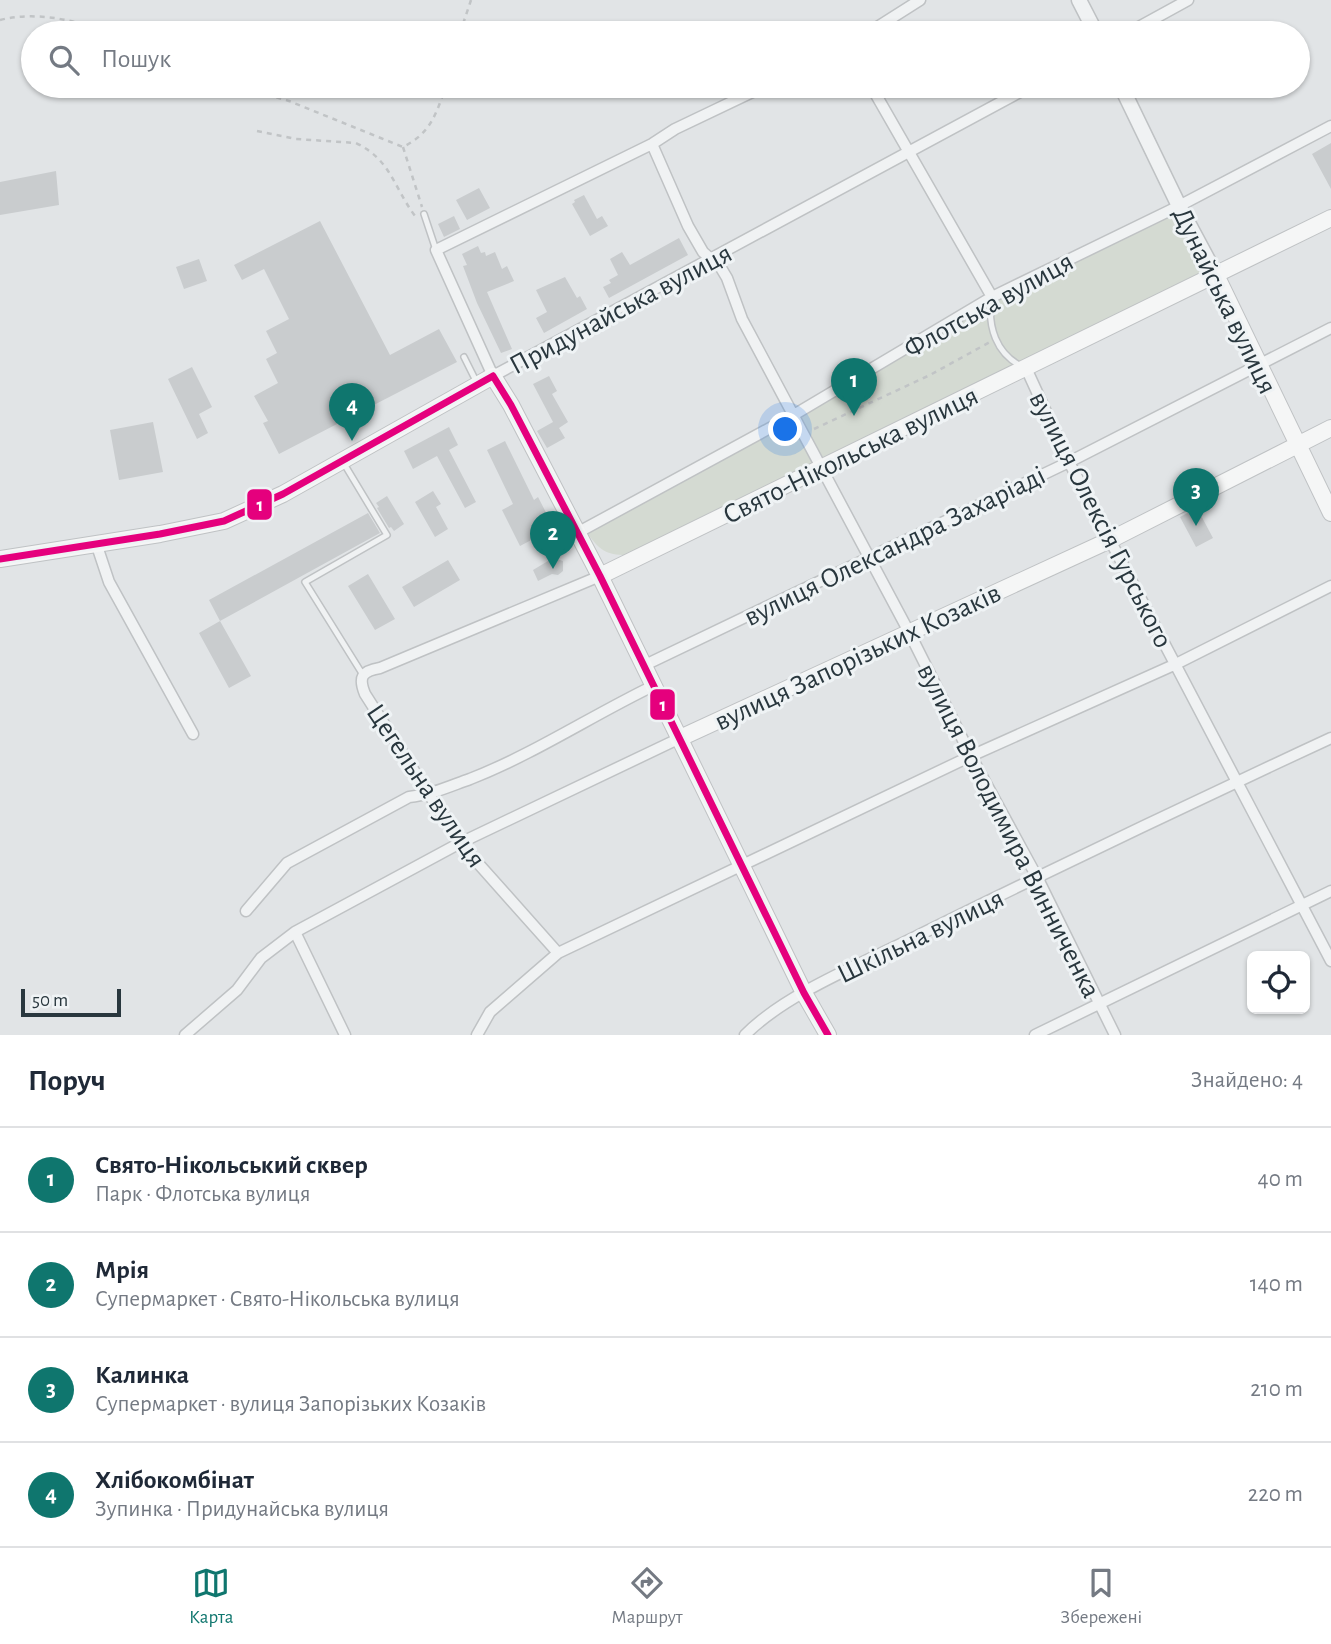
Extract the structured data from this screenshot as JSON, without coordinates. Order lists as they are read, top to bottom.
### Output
{
  "streets": {
    "main road": [
      "Дунайська вулиця",
      "Придунайська вулиця",
      "Свято-Нікольська вулиця",
      "вулиця Запорізьких Козаків"
    ],
    "street": [
      "Флотська вулиця",
      "вулиця Олексія Гурського",
      "вулиця Олександра Захаріаді",
      "Цегельна вулиця",
      "вулиця Володимира Винниченка",
      "Шкільна вулиця"
    ]
  },
  "crossings": [
    ["Дунайська вулиця", "Флотська вулиця"],
    ["Дунайська вулиця", "Свято-Нікольська вулиця"],
    ["Дунайська вулиця", "вулиця Олександра Захаріаді"],
    ["Дунайська вулиця", "вулиця Запорізьких Козаків"],
    ["Флотська вулиця", "вулиця Володимира Винниченка"],
    ["Придунайська вулиця", "вулиця Володимира Винниченка"],
    ["Свято-Нікольська вулиця", "вулиця Олексія Гурського"],
    ["Свято-Нікольська вулиця", "Цегельна вулиця"],
    ["Свято-Нікольська вулиця", "вулиця Володимира Винниченка"],
    ["вулиця Олексія Гурського", "вулиця Олександра Захаріаді"],
    ["вулиця Олексія Гурського", "вулиця Запорізьких Козаків"],
    ["вулиця Олексія Гурського", "Шкільна вулиця"],
    ["вулиця Олександра Захаріаді", "вулиця Володимира Винниченка"],
    ["вулиця Запорізьких Козаків", "Цегельна вулиця"],
    ["вулиця Запорізьких Козаків", "вулиця Володимира Винниченка"],
    ["вулиця Володимира Винниченка", "Шкільна вулиця"]
  ],
  "lines": ["transit line 1"],
  "scale_bar": "50 m",
  "page": {
    "search": "Пошук",
    "pins": [
      "1",
      "4",
      "3",
      "2"
    ],
    "scale": "50 m",
    "heading": ["Поруч", "Знайдено: 4"],
    "list": [
      {
        "mark": "1",
        "name": "Свято-Нікольський сквер",
        "note": "Парк · Флотська вулиця",
        "value": "40 m"
      },
      {
        "mark": "2",
        "name": "Мрія",
        "note": "Супермаркет · Свято-Нікольська вулиця",
        "value": "140 m"
      },
      {
        "mark": "3",
        "name": "Калинка",
        "note": "Супермаркет · вулиця Запорізьких Козаків",
        "value": "210 m"
      },
      {
        "mark": "4",
        "name": "Хлібокомбінат",
        "note": "Зупинка · Придунайська вулиця",
        "value": "220 m"
      }
    ],
    "nav": ["Карта", "Маршрут", "Збережені"]
  }
}
